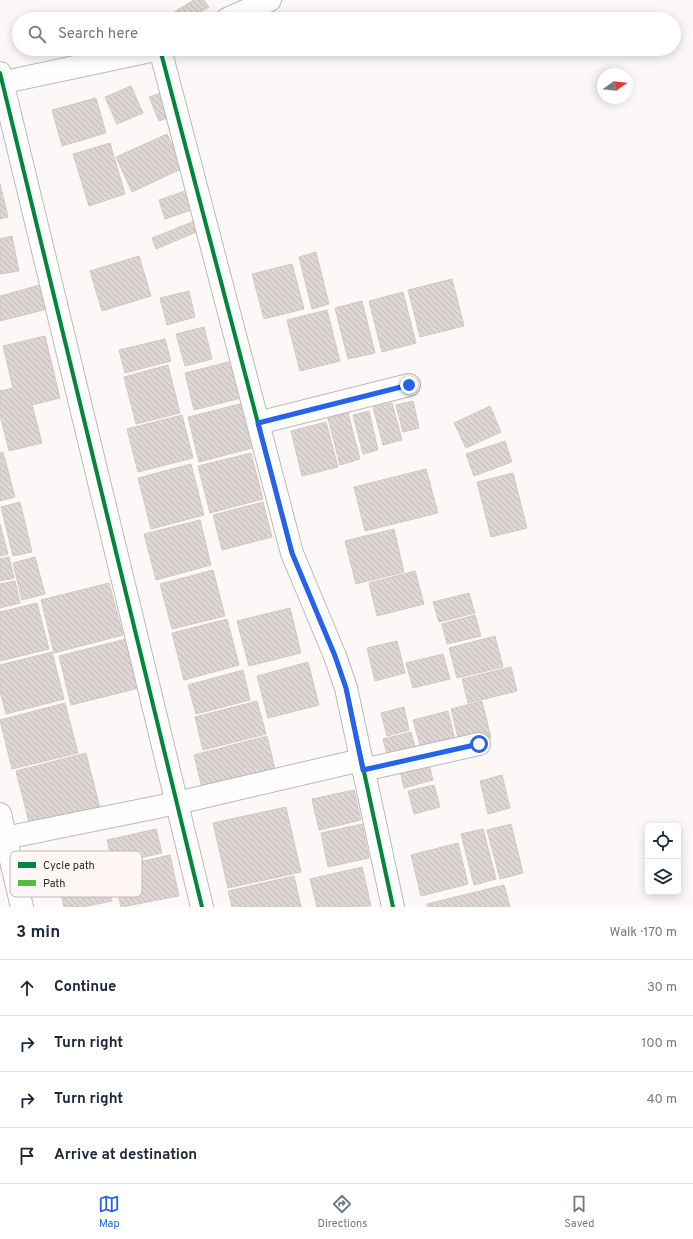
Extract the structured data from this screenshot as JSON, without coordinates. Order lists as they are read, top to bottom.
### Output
{
  "legend": ["Cycle path", "Path"],
  "north": "right",
  "page": {
    "search": "Search here",
    "heading": ["3 min", "Walk · 170 m"],
    "list": [
      ["Continue", "30 m"],
      ["Turn right", "100 m"],
      ["Turn right", "40 m"],
      "Arrive at destination"
    ],
    "nav": ["Map", "Directions", "Saved"]
  }
}
